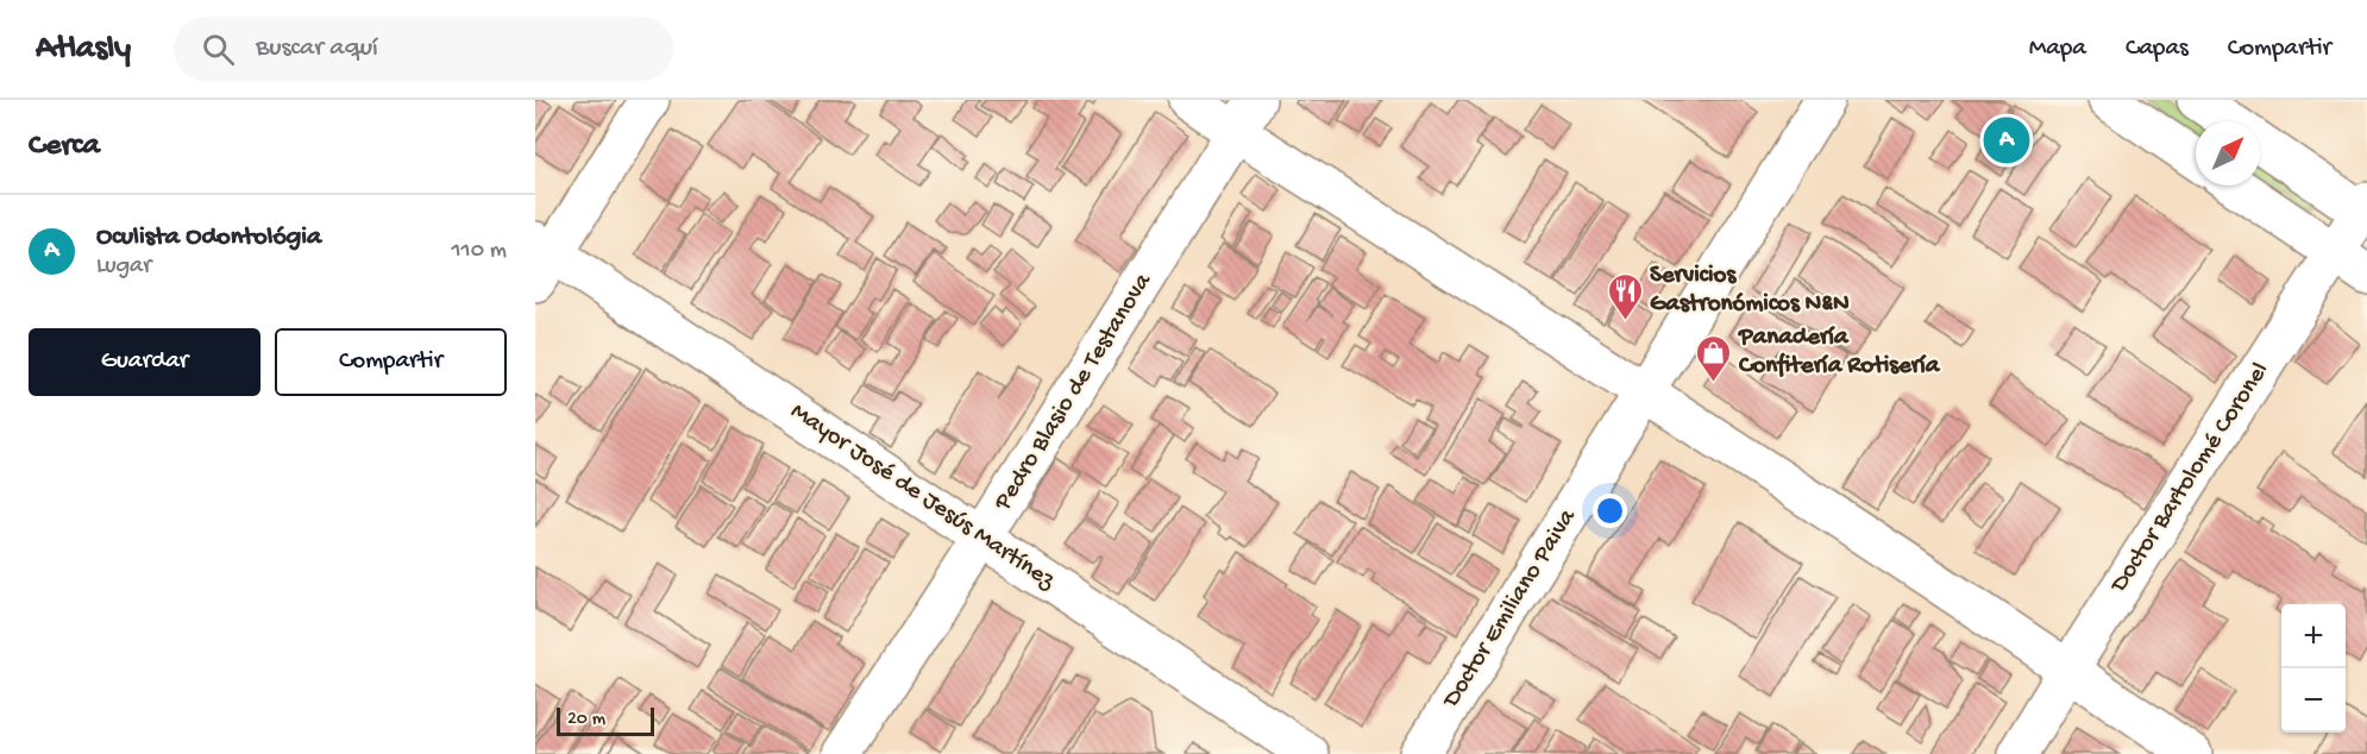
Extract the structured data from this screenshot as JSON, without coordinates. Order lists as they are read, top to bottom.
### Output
{
  "streets": {
    "street": [
      "Pedro Blasio de Testanova",
      "Doctor Bartolomé Coronel",
      "Mayor José de Jesús Martínez",
      "Doctor Emiliano Paiva"
    ]
  },
  "crossings": [
    ["Pedro Blasio de Testanova", "Mayor José de Jesús Martínez"]
  ],
  "places": {
    "restaurant": ["Servicios Gastronómicos N&N"],
    "shop": ["Panadería Confitería Rotisería"]
  },
  "scale_bar": "20 m",
  "north": "top right",
  "page": {
    "header": "Atlasly",
    "search": "Buscar aquí",
    "nav": ["Mapa", "Capas", "Compartir"],
    "heading": "Cerca",
    "pins": "A",
    "list": [
      {
        "mark": "A",
        "name": "Oculista Odontológia",
        "note": "Lugar",
        "value": "110 m"
      }
    ],
    "buttons": ["Guardar", "Compartir"],
    "map_buttons": ["+", "−"],
    "scale": "20 m"
  }
}
